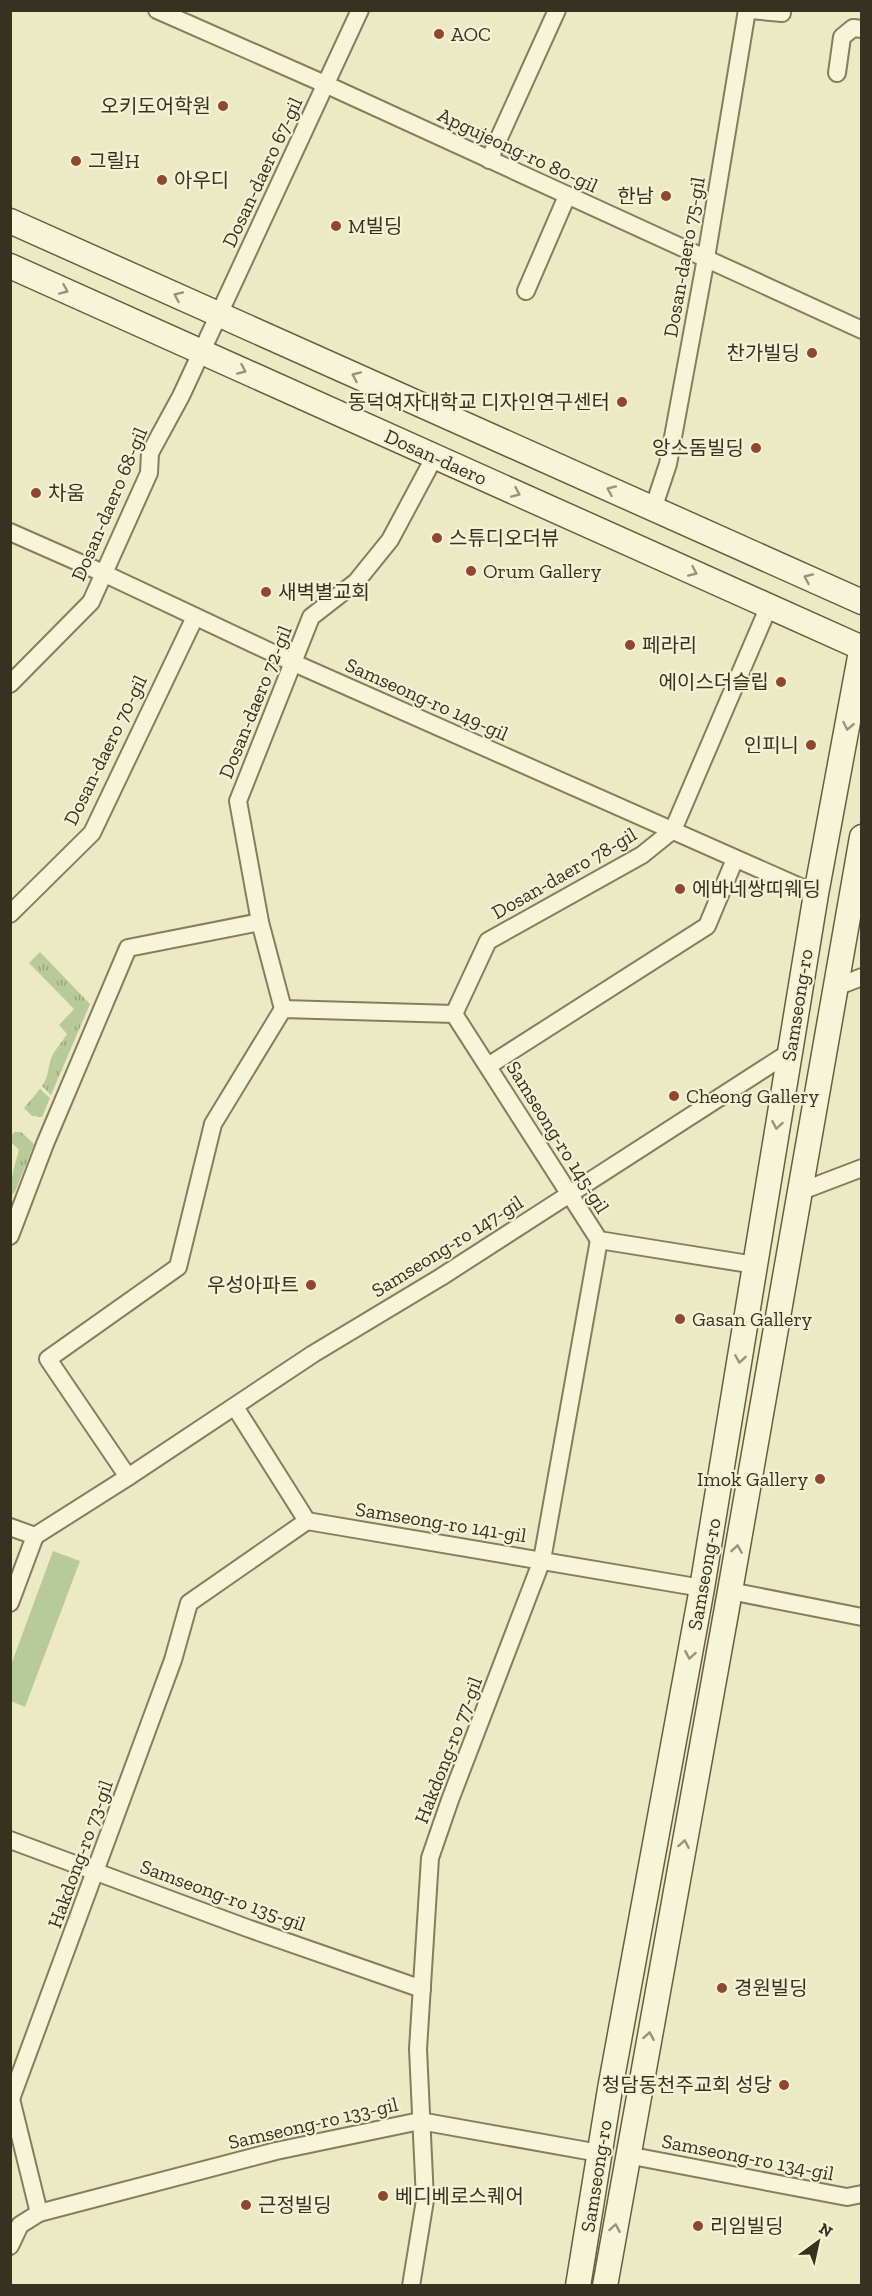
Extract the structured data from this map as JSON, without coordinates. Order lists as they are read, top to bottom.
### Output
{
  "streets": {
    "main road": ["Dosan-daero", "Samseong-ro"],
    "street": [
      "Apgujeong-ro 80-gil",
      "Dosan-daero 67-gil",
      "Dosan-daero 75-gil",
      "Dosan-daero 68-gil",
      "Samseong-ro 149-gil",
      "Dosan-daero 72-gil",
      "Dosan-daero 70-gil",
      "Dosan-daero 78-gil",
      "Samseong-ro 145-gil",
      "Samseong-ro 147-gil",
      "Samseong-ro 141-gil",
      "Hakdong-ro 77-gil",
      "Hakdong-ro 73-gil",
      "Samseong-ro 135-gil",
      "Samseong-ro 133-gil",
      "Samseong-ro 134-gil"
    ]
  },
  "crossings": [
    ["Apgujeong-ro 80-gil", "Dosan-daero 67-gil"],
    ["Apgujeong-ro 80-gil", "Dosan-daero 75-gil"],
    ["Dosan-daero 67-gil", "Dosan-daero"],
    ["Dosan-daero 67-gil", "Dosan-daero 68-gil"],
    ["Dosan-daero", "Dosan-daero 68-gil"],
    ["Dosan-daero", "Dosan-daero 72-gil"],
    ["Dosan-daero", "Dosan-daero 78-gil"],
    ["Dosan-daero", "Samseong-ro"],
    ["Dosan-daero 68-gil", "Samseong-ro 149-gil"],
    ["Samseong-ro 149-gil", "Dosan-daero 72-gil"],
    ["Samseong-ro 149-gil", "Dosan-daero 70-gil"],
    ["Samseong-ro 149-gil", "Dosan-daero 78-gil"],
    ["Samseong-ro 149-gil", "Samseong-ro"],
    ["Dosan-daero 78-gil", "Samseong-ro 145-gil"],
    ["Samseong-ro", "Samseong-ro 145-gil"],
    ["Samseong-ro", "Samseong-ro 147-gil"],
    ["Samseong-ro", "Samseong-ro 141-gil"],
    ["Samseong-ro", "Samseong-ro 133-gil"],
    ["Samseong-ro", "Samseong-ro 134-gil"],
    ["Samseong-ro 145-gil", "Samseong-ro 147-gil"],
    ["Samseong-ro 145-gil", "Hakdong-ro 77-gil"],
    ["Samseong-ro 141-gil", "Hakdong-ro 77-gil"],
    ["Samseong-ro 141-gil", "Hakdong-ro 73-gil"],
    ["Hakdong-ro 77-gil", "Samseong-ro 135-gil"],
    ["Hakdong-ro 77-gil", "Samseong-ro 133-gil"],
    ["Hakdong-ro 73-gil", "Samseong-ro 135-gil"],
    ["Hakdong-ro 73-gil", "Samseong-ro 133-gil"]
  ],
  "places": [
    "AOC",
    "오키도어학원",
    "그릴H",
    "아우디",
    "한남",
    "M빌딩",
    "찬가빌딩",
    "동덕여자대학교 디자인연구센터",
    "앙스돔빌딩",
    "차움",
    "스튜디오더뷰",
    "Orum Gallery",
    "새벽별교회",
    "페라리",
    "에이스더슬립",
    "인피니",
    "에바네쌍띠웨딩",
    "Cheong Gallery",
    "우성아파트",
    "Gasan Gallery",
    "Imok Gallery",
    "경원빌딩",
    "청담동천주교회 성당",
    "베디베로스퀘어",
    "근정빌딩",
    "리임빌딩"
  ],
  "north": "top right"
}
